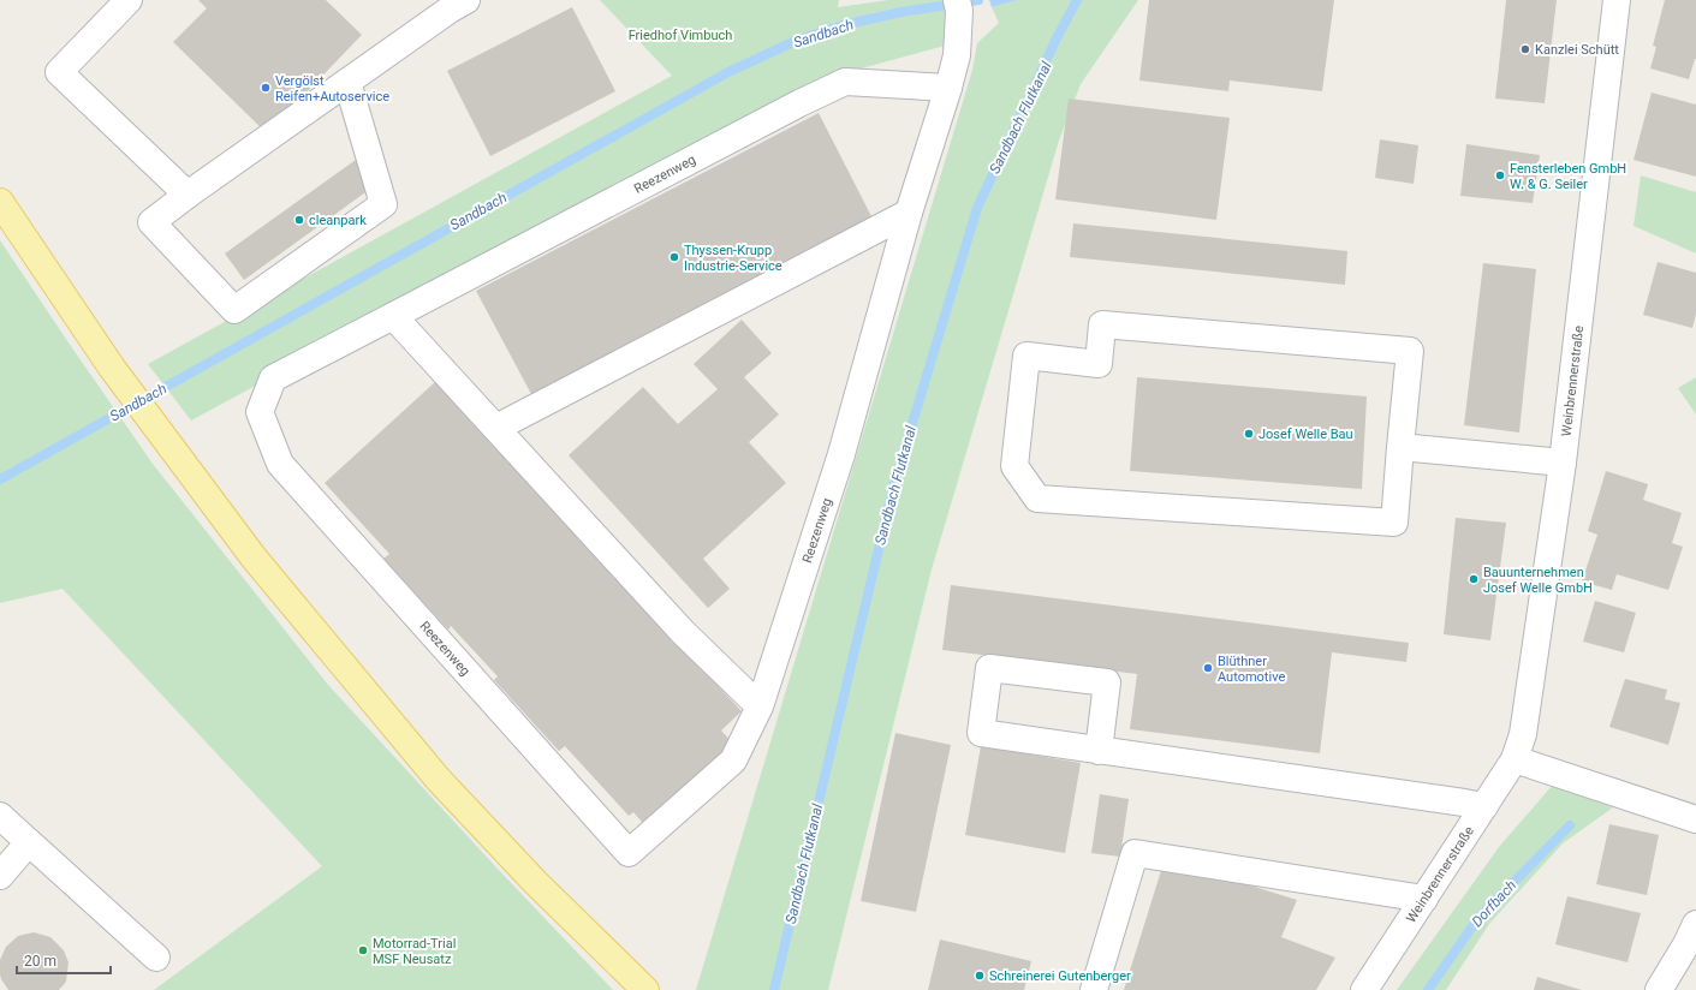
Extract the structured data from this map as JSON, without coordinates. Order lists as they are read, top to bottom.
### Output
{
  "streets": {
    "street": ["Reezenweg", "Weinbrennerstraße"]
  },
  "water": ["Sandbach", "Sandbach Flutkanal", "Dorfbach"],
  "parks": ["Friedhof Vimbuch"],
  "places": [
    "Kanzlei Schütt",
    "Vergölst Reifen+Autoservice",
    "Fensterleben GmbH W. & G. Seiler",
    "cleanpark",
    "Thyssen-Krupp Industrie-Service",
    "Josef Welle Bau",
    "Bauunternehmen Josef Welle GmbH",
    "Blüthner Automotive",
    "Motorrad-Trial MSF Neusatz",
    "Schreinerei Gutenberger"
  ],
  "scale_bar": "20 m"
}
